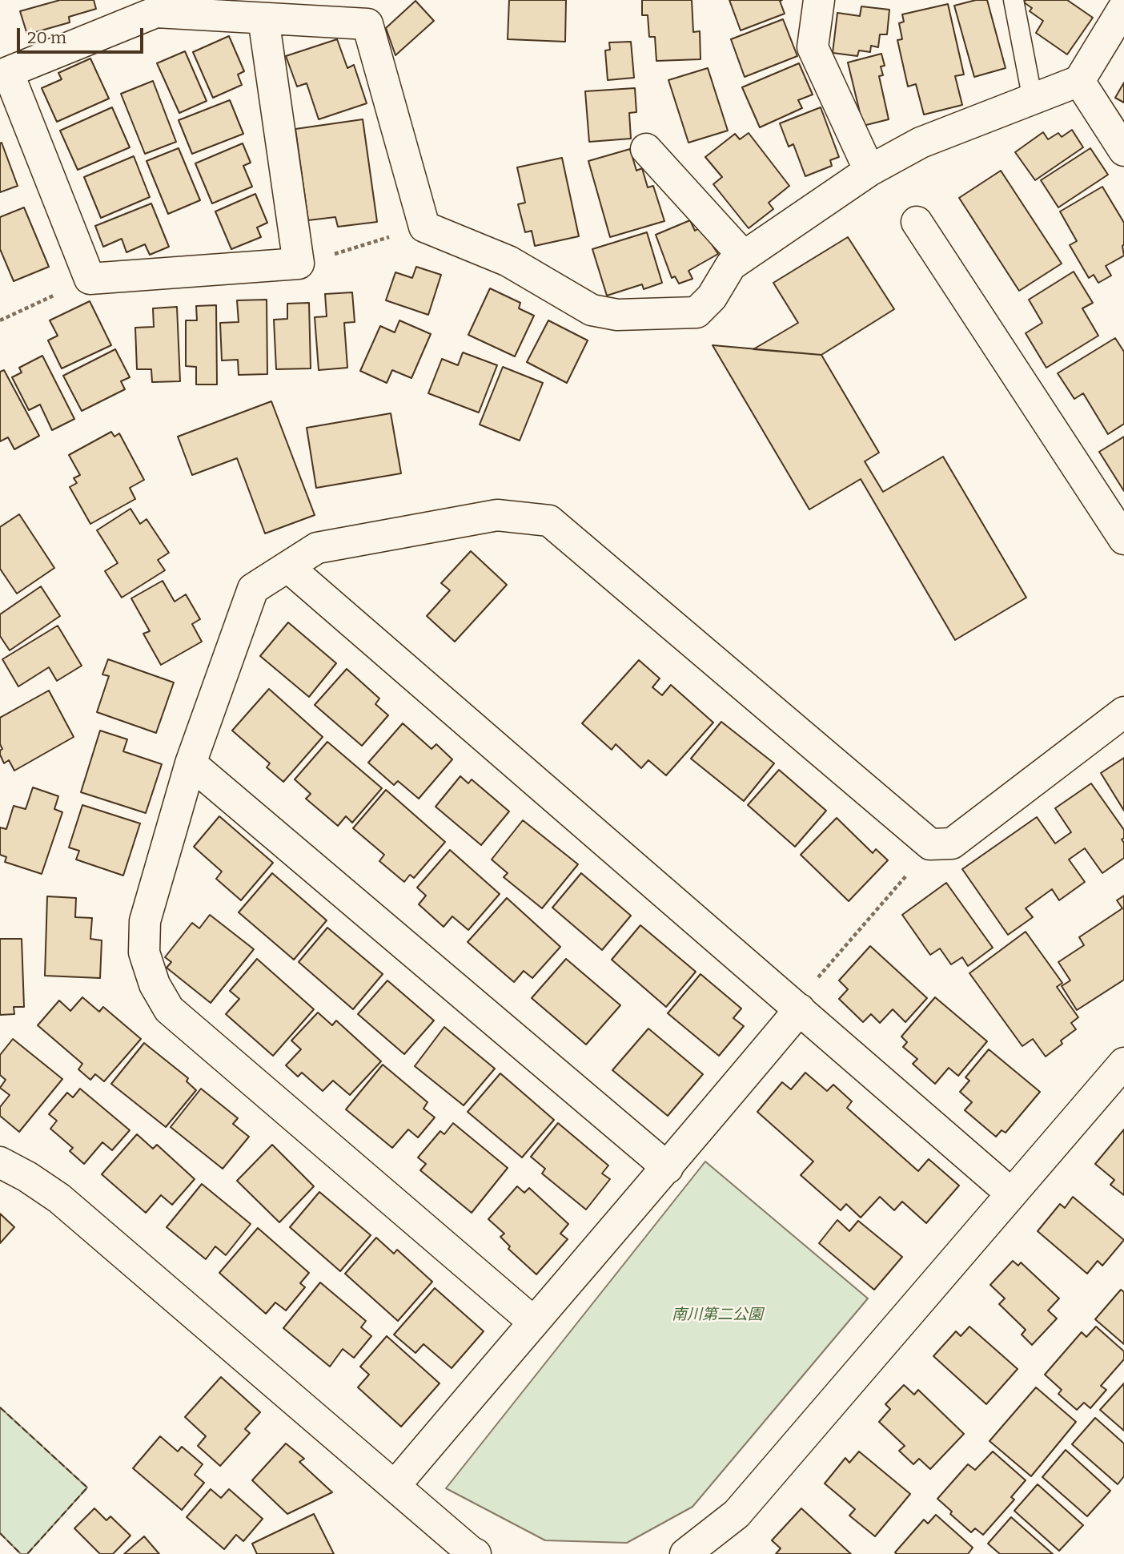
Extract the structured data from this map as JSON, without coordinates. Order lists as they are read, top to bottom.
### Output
{
  "parks": ["南川第二公園"],
  "scale_bar": "20 m"
}
